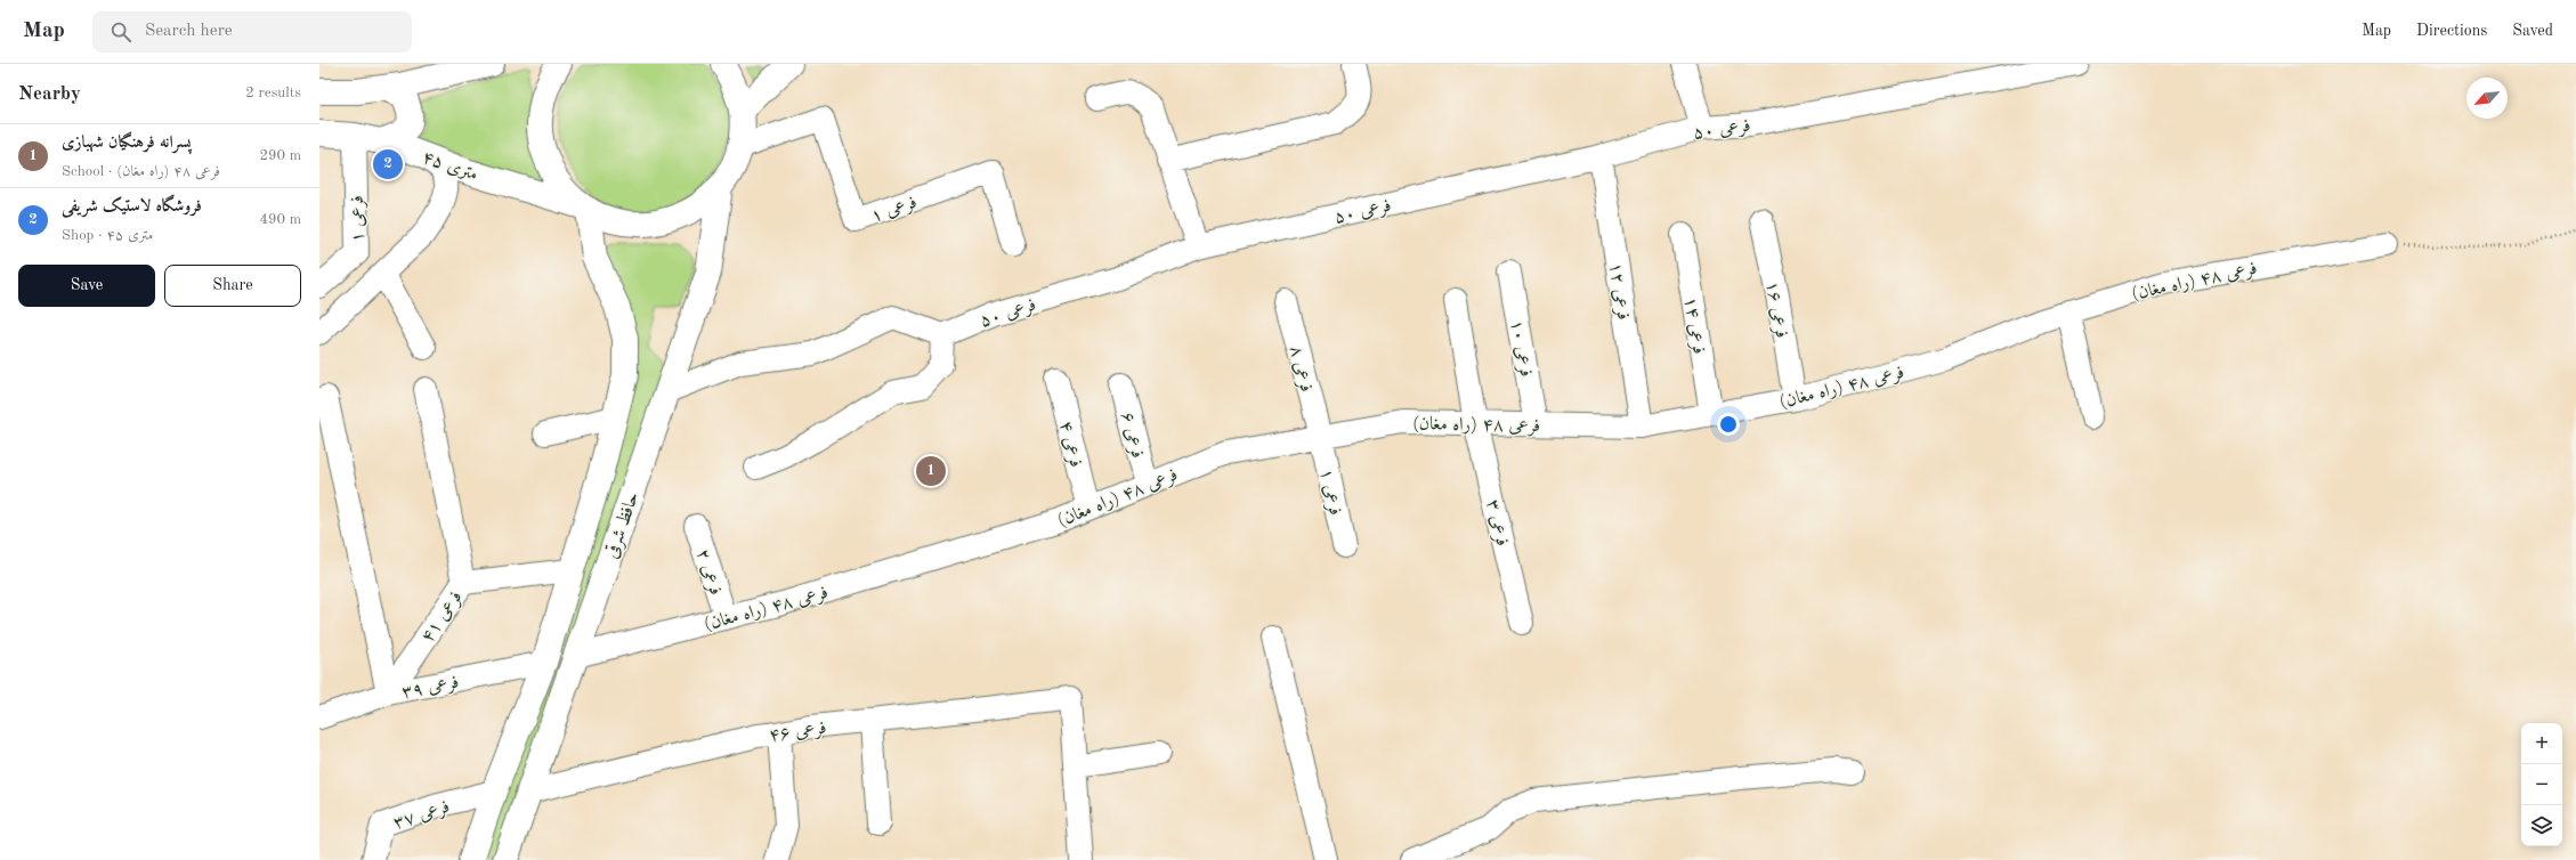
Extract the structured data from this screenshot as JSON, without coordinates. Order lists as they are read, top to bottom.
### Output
{
  "streets": {
    "main road": ["۴۵ متری", "حافظ شرقی"],
    "street": [
      "فرعی ۵۰",
      "فرعی ۱",
      "فرعی ۴۸ (راه مغان)",
      "فرعی ۱۲",
      "فرعی ۱۶",
      "فرعی ۱۴",
      "فرعی ۱۰",
      "فرعی ۸",
      "فرعی ۶",
      "فرعی ۴",
      "فرعی ۳",
      "فرعی ۲",
      "فرعی ۴۱",
      "فرعی ۳۹",
      "فرعی ۴۶",
      "فرعی ۳۷"
    ]
  },
  "crossings": [
    ["فرعی ۵۰", "فرعی ۱۲"],
    ["۴۵ متری", "فرعی ۱"],
    ["۴۵ متری", "حافظ شرقی"],
    ["فرعی ۱", "فرعی ۴۸ (راه مغان)"],
    ["فرعی ۱", "فرعی ۸"],
    ["فرعی ۴۸ (راه مغان)", "فرعی ۱۲"],
    ["فرعی ۴۸ (راه مغان)", "فرعی ۱۶"],
    ["فرعی ۴۸ (راه مغان)", "فرعی ۱۴"],
    ["فرعی ۴۸ (راه مغان)", "فرعی ۱۰"],
    ["فرعی ۴۸ (راه مغان)", "فرعی ۸"],
    ["فرعی ۴۸ (راه مغان)", "فرعی ۶"],
    ["فرعی ۴۸ (راه مغان)", "فرعی ۴"],
    ["فرعی ۴۸ (راه مغان)", "فرعی ۳"],
    ["فرعی ۴۸ (راه مغان)", "حافظ شرقی"],
    ["فرعی ۴۸ (راه مغان)", "فرعی ۲"],
    ["حافظ شرقی", "فرعی ۴۱"],
    ["حافظ شرقی", "فرعی ۳۹"],
    ["حافظ شرقی", "فرعی ۴۶"],
    ["حافظ شرقی", "فرعی ۳۷"],
    ["فرعی ۴۱", "فرعی ۳۹"]
  ],
  "north": "bottom left",
  "page": {
    "header": "Map",
    "search": "Search here",
    "nav": ["Map", "Directions", "Saved"],
    "heading": ["Nearby", "2 results"],
    "list": [
      {
        "mark": "1",
        "name": "پسرانه فرهنگیان شهبازی",
        "note": "School · فرعی ۴۸ (راه مغان)",
        "value": "290 m"
      },
      {
        "mark": "2",
        "name": "فروشگاه لاستیک شریفی",
        "note": "Shop · ۴۵ متری",
        "value": "490 m"
      }
    ],
    "pins": ["2", "1"],
    "buttons": ["Save", "Share"],
    "map_buttons": ["+", "−"]
  }
}
